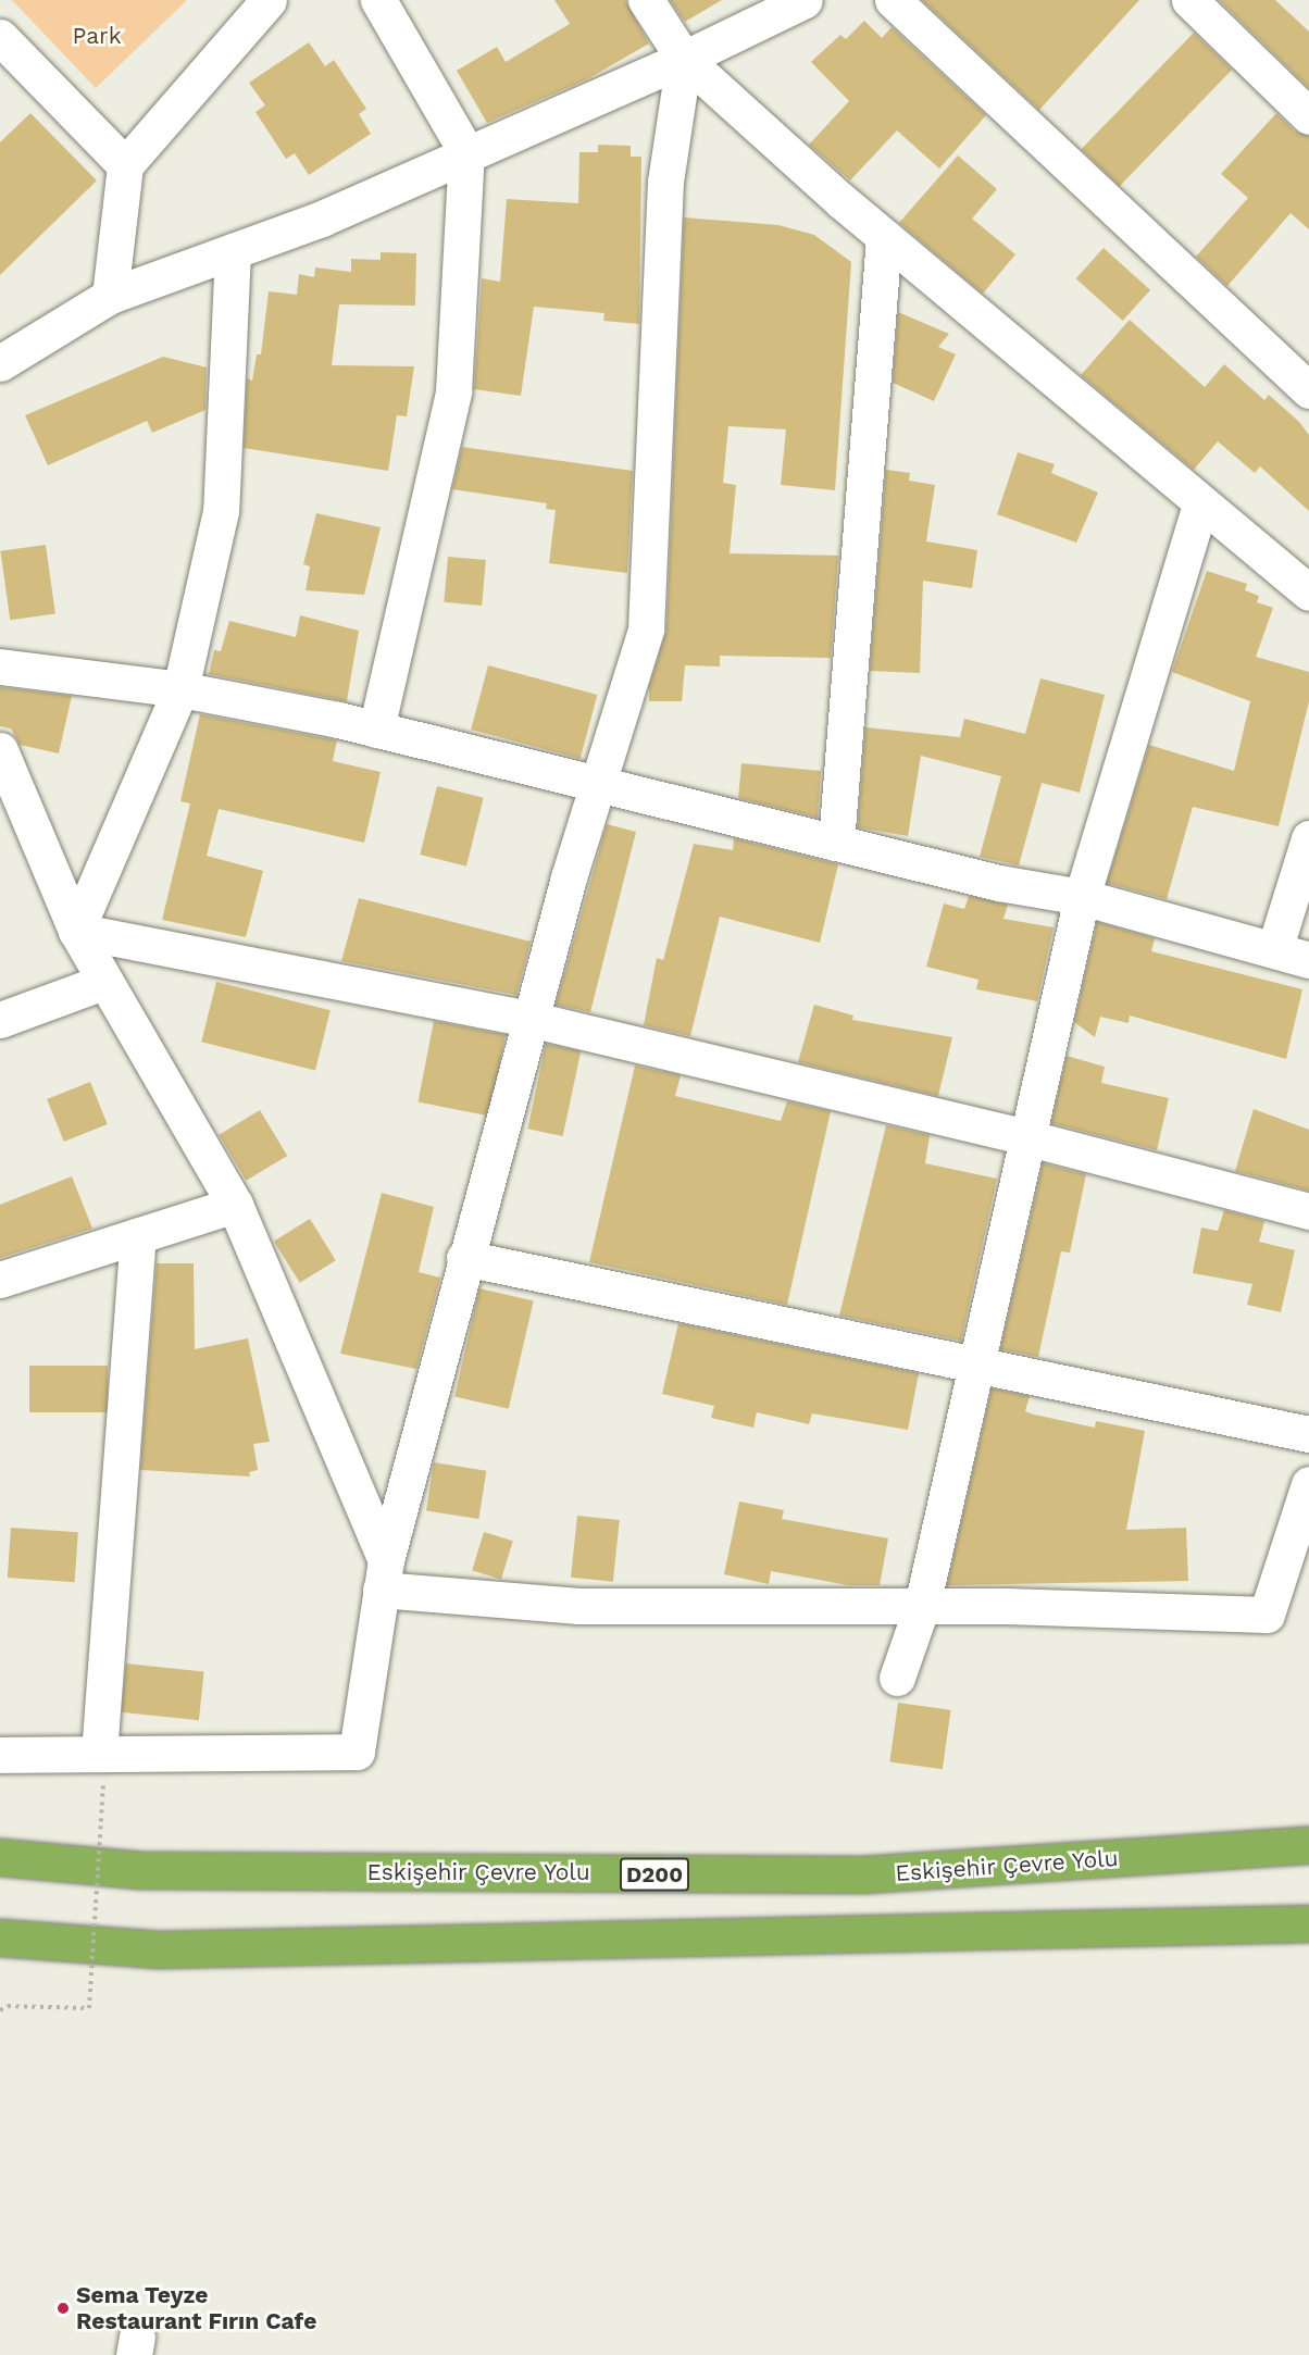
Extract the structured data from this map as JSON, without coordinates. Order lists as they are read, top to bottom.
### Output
{
  "streets": {
    "highway": ["Eskişehir Çevre Yolu", "D200"]
  },
  "parks": ["Park"],
  "places": ["Sema Teyze Restaurant Fırın Cafe"]
}
